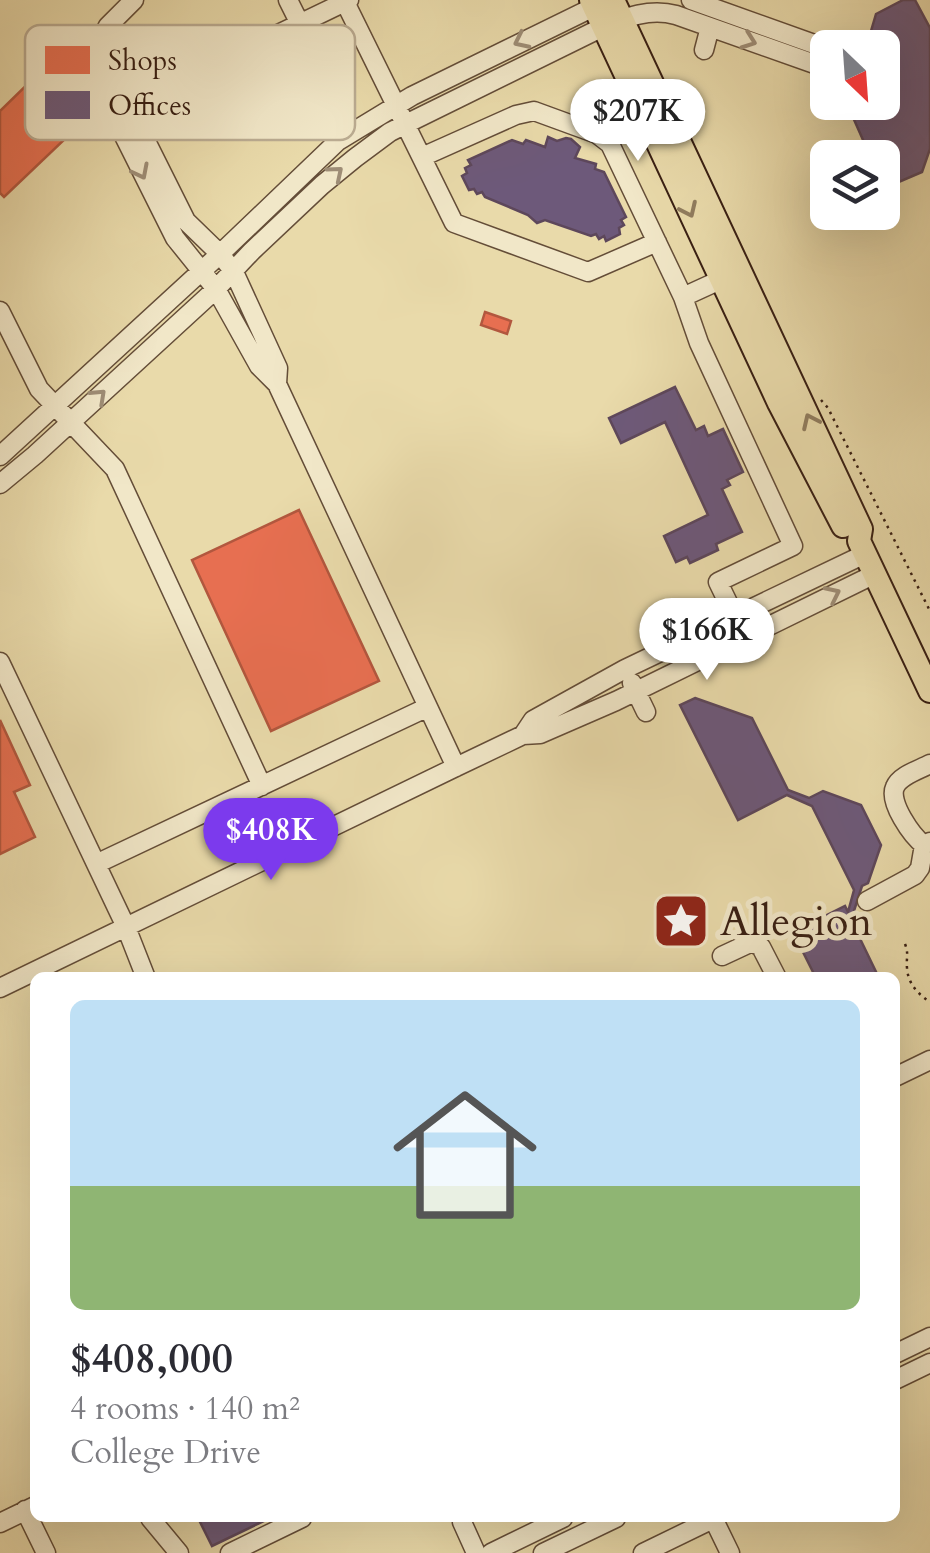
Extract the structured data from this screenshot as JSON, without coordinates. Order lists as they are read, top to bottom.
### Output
{
  "places": {
    "place": ["Allegion"]
  },
  "legend": ["Shops", "Offices"],
  "north": "bottom right",
  "page": {
    "price": ["$207K", "$166K", "$408K"],
    "list": [
      {
        "name": "$408,000",
        "note": "4 rooms · 140 m² · College Drive"
      }
    ]
  }
}
